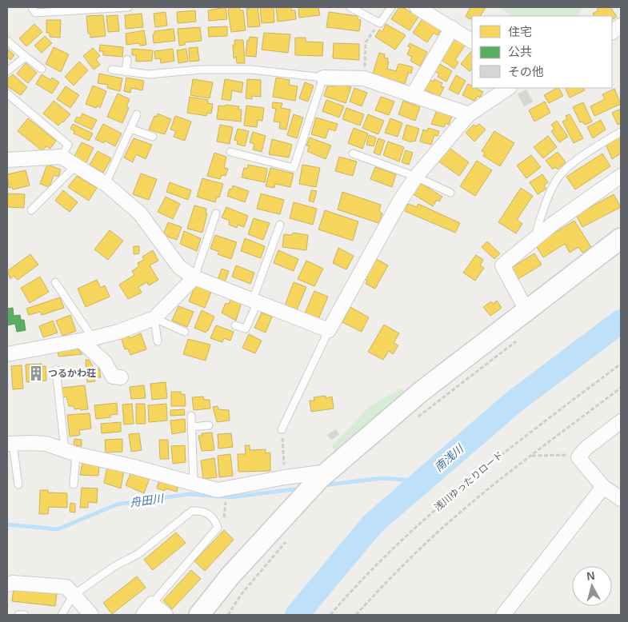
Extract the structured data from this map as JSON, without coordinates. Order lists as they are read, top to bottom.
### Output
{
  "streets": {
    "path": ["浅川ゆったりロード"]
  },
  "water": ["南浅川", "舟田川"],
  "places": {
    "building": ["つるかわ荘"]
  },
  "legend": ["住宅", "公共", "その他"],
  "north": "top"
}
